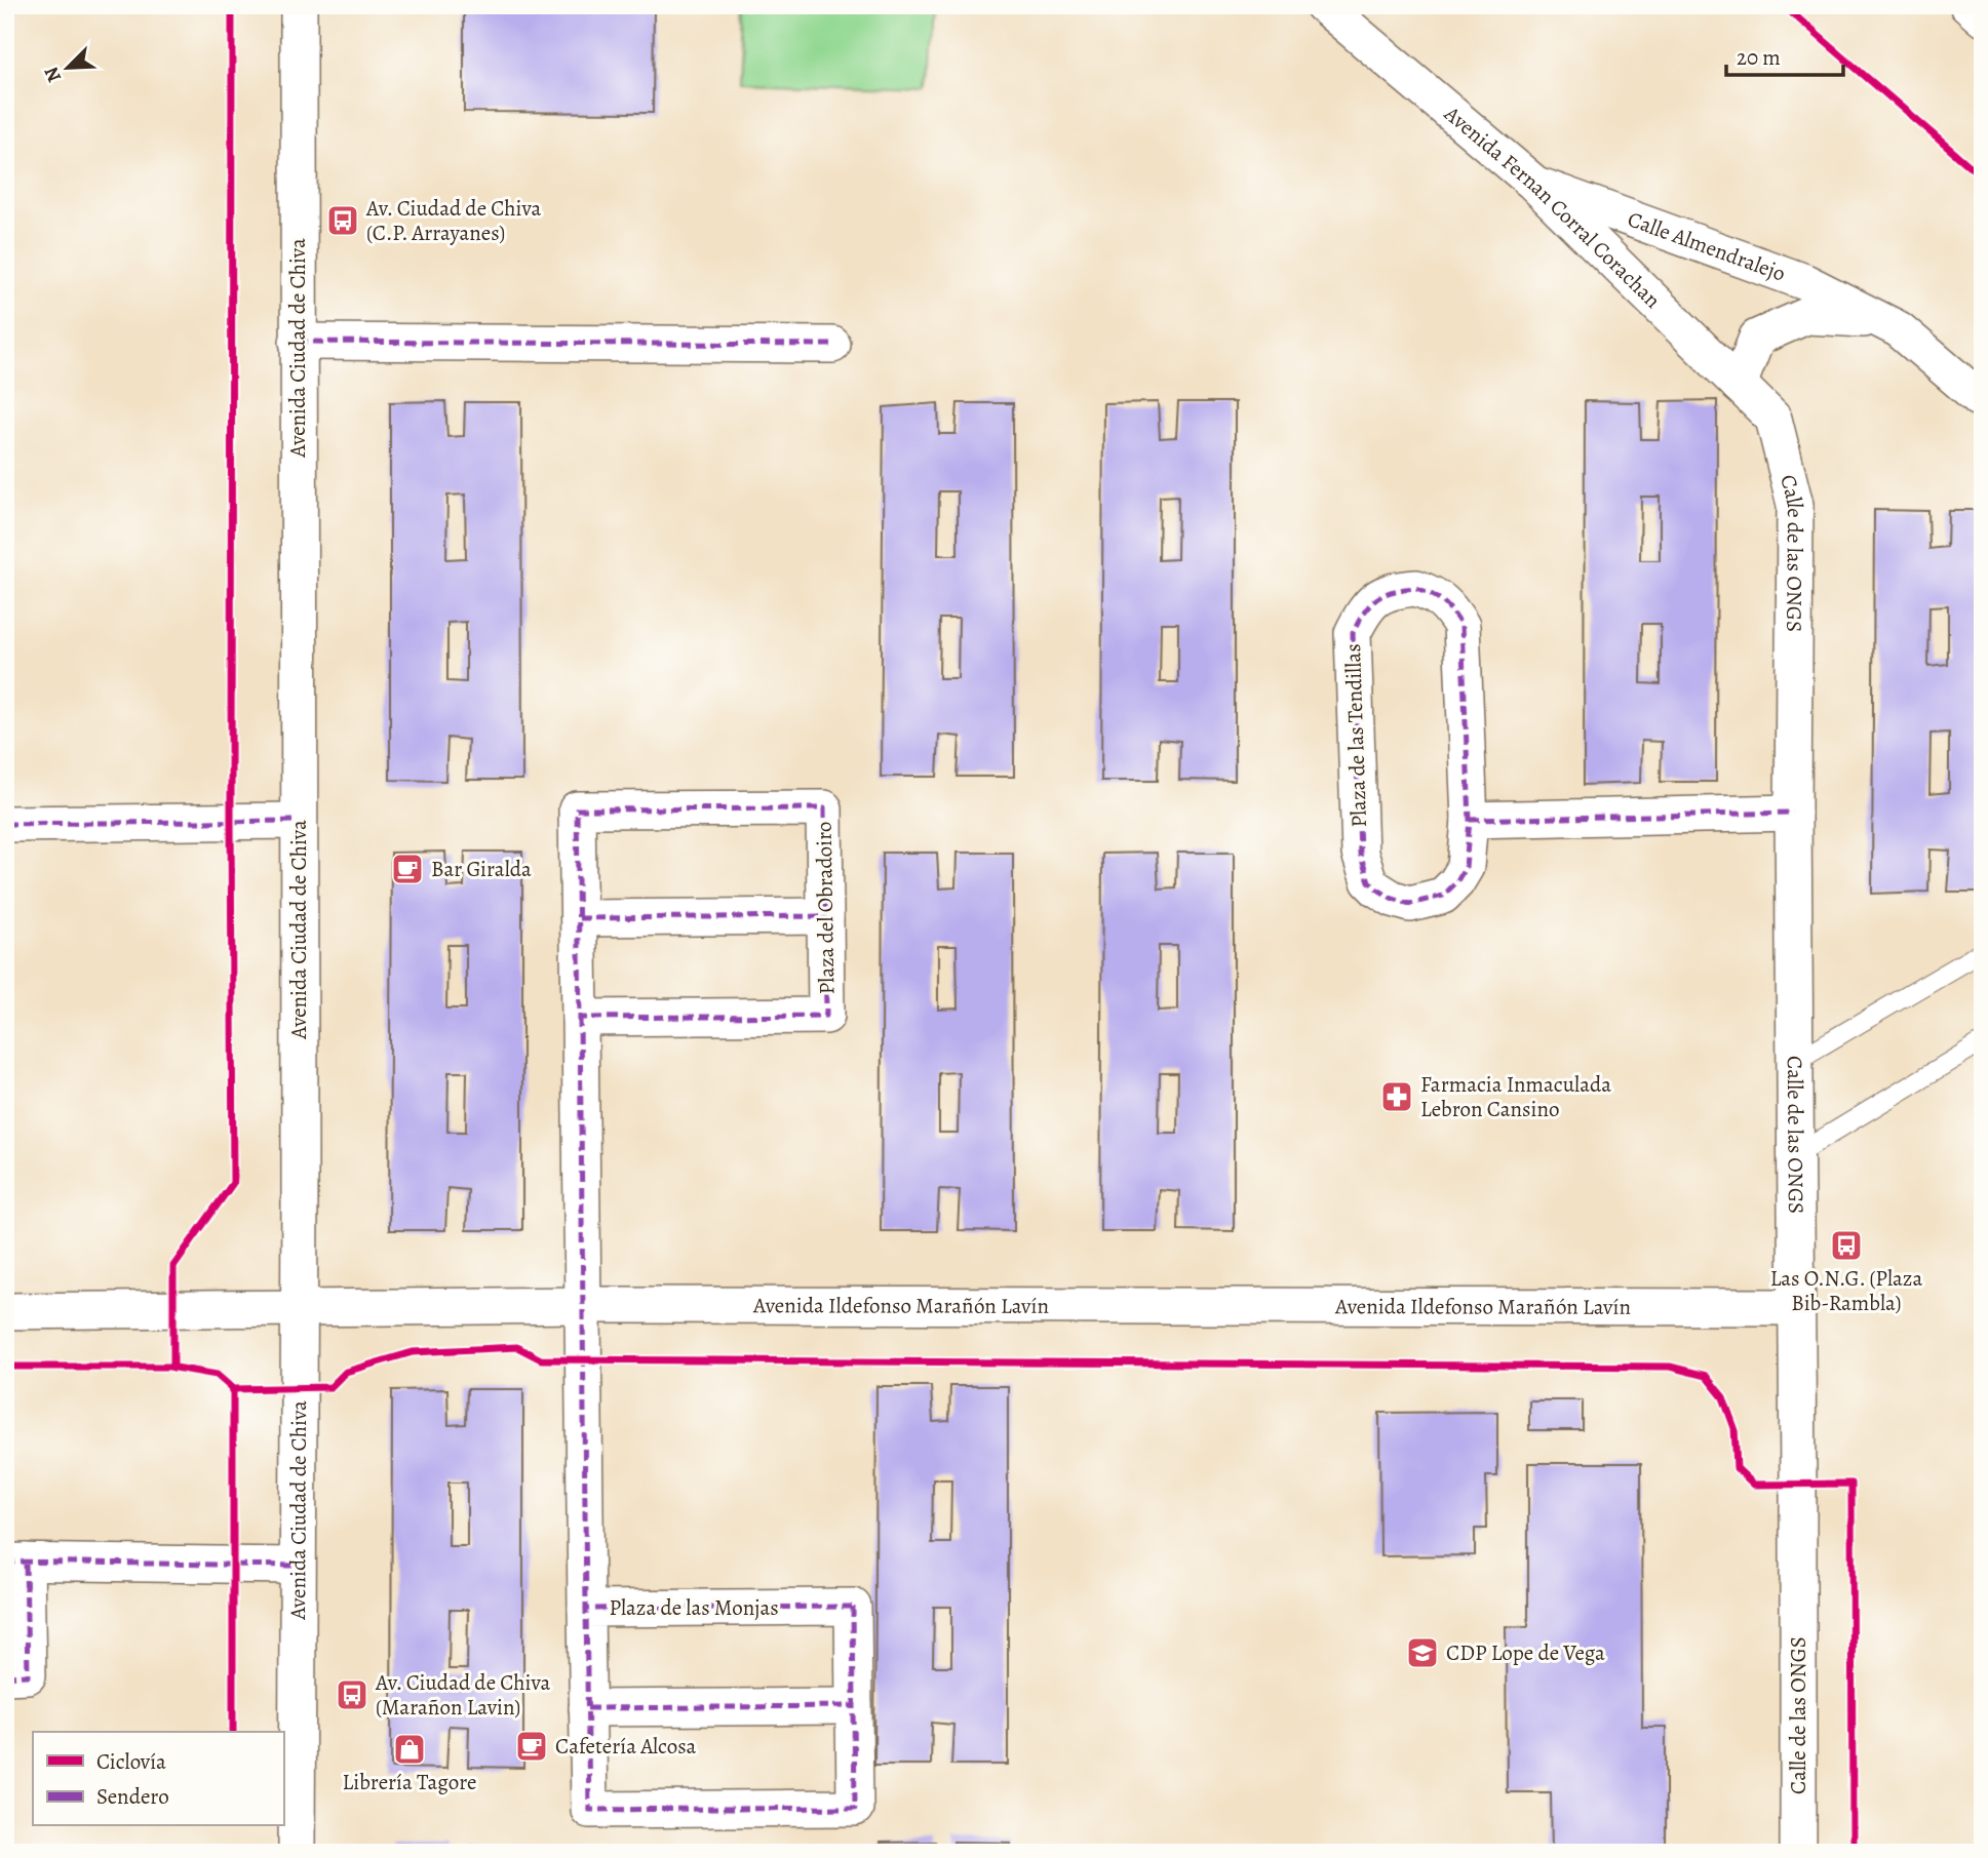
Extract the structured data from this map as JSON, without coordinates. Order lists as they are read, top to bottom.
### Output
{
  "streets": {
    "street": [
      "Avenida Fernan Corral Corachan",
      "Calle Almendralejo",
      "Avenida Ciudad de Chiva",
      "Calle de las ONGS",
      "Plaza de las Tendillas",
      "Plaza del Obradoiro",
      "Avenida Ildefonso Marañón Lavín",
      "Plaza de las Monjas"
    ]
  },
  "crossings": [
    ["Avenida Fernan Corral Corachan", "Calle Almendralejo"],
    ["Avenida Fernan Corral Corachan", "Calle de las ONGS"],
    ["Avenida Ciudad de Chiva", "Avenida Ildefonso Marañón Lavín"],
    ["Calle de las ONGS", "Avenida Ildefonso Marañón Lavín"]
  ],
  "places": {
    "bus stop": ["Av. Ciudad de Chiva (C.P. Arrayanes)", "Las O.N.G. (Plaza Bib-Rambla)", "Av. Ciudad de Chiva (Marañon Lavin)"],
    "cafe": ["Bar Giralda", "Cafetería Alcosa"],
    "pharmacy": ["Farmacia Inmaculada Lebron Cansino"],
    "school or university": ["CDP Lope de Vega"],
    "shop": ["Librería Tagore"]
  },
  "legend": ["Ciclovía", "Sendero"],
  "scale_bar": "20 m",
  "north": "bottom left"
}
